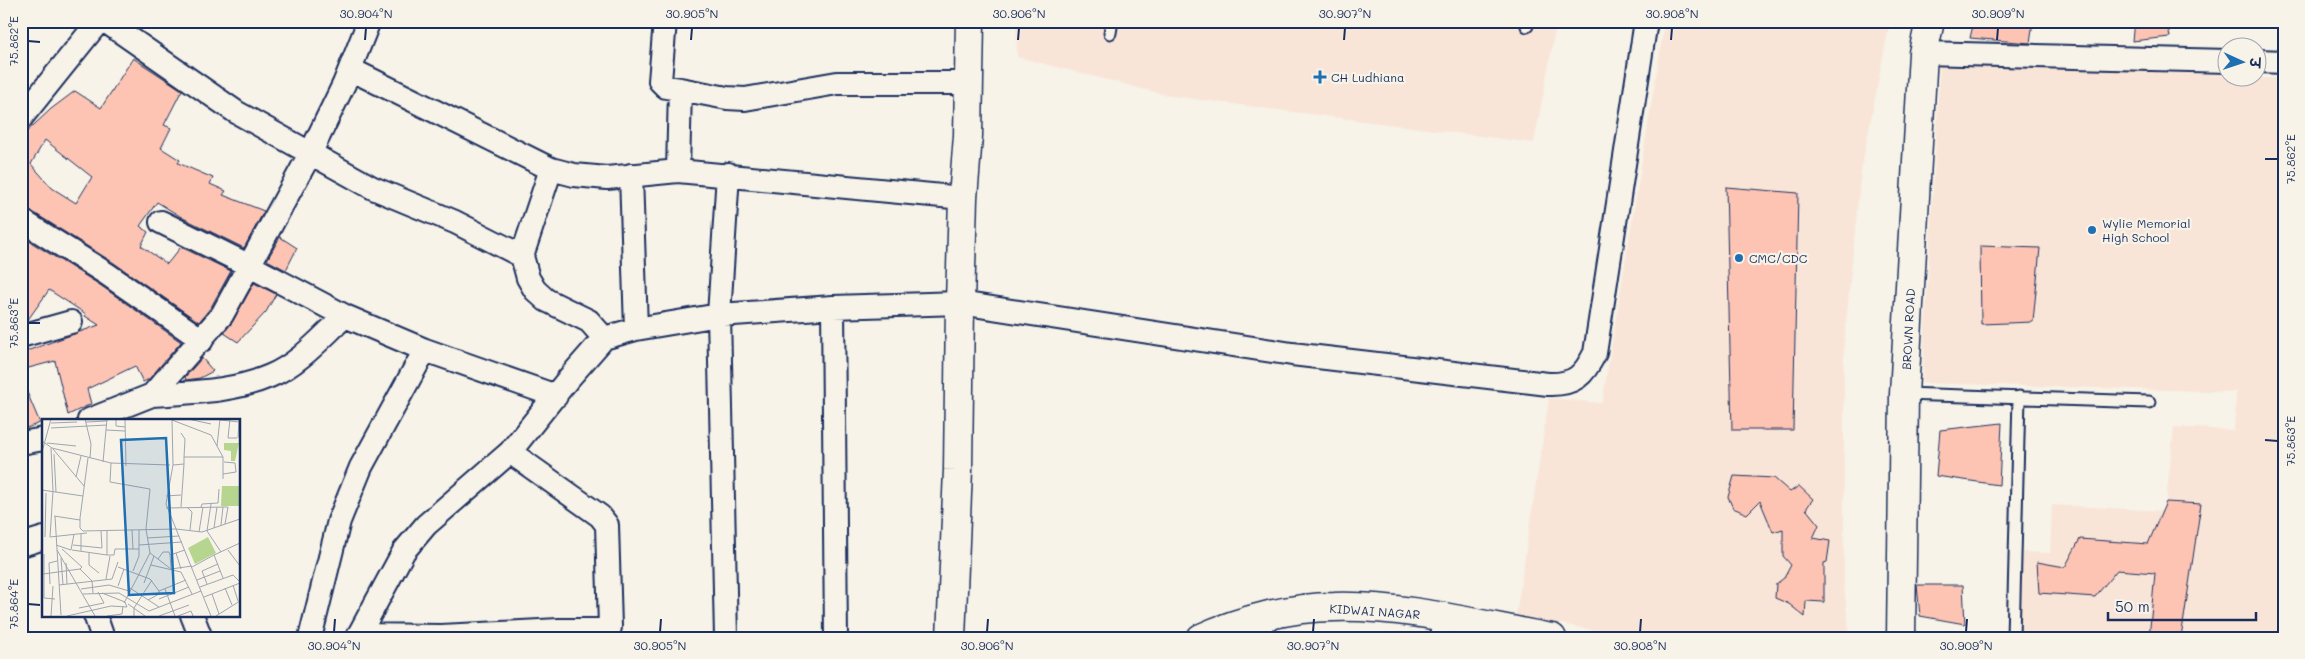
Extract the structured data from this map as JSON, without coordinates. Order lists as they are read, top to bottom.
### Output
{
  "streets": {
    "street": ["BROWN ROAD", "KIDWAI NAGAR"]
  },
  "places": {
    "health": ["CH Ludhiana"],
    "other": ["Wylie Memorial High School", "CMC/CDC"]
  },
  "scale_bar": "50 m",
  "north": "right",
  "coordinates": [
    "30.904°N",
    "30.905°N",
    "30.906°N",
    "30.907°N",
    "30.908°N",
    "30.909°N",
    "75.862°E",
    "75.863°E",
    "75.864°E"
  ]
}
